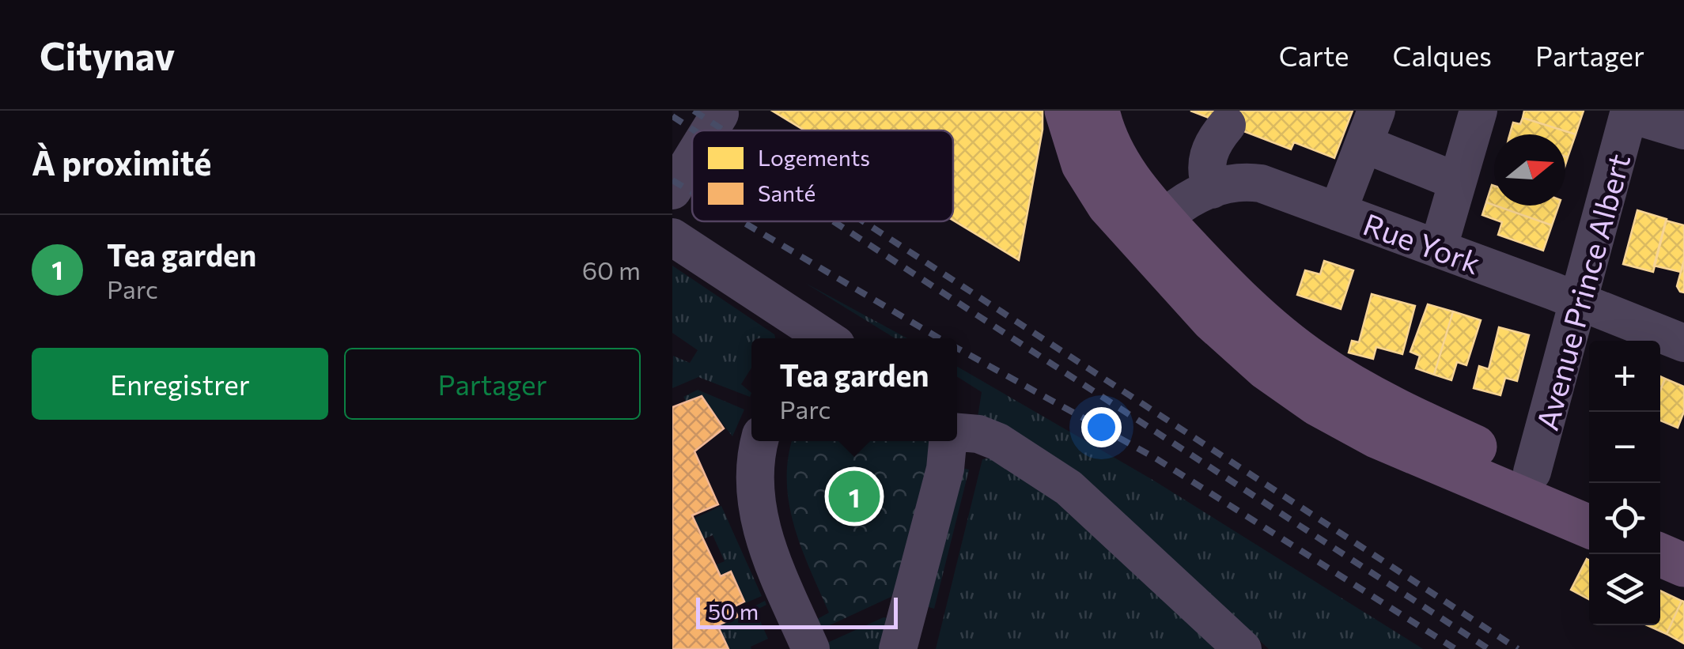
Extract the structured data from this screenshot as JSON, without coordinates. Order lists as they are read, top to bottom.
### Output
{
  "streets": {
    "street": ["Rue York", "Avenue Prince Albert"]
  },
  "crossings": [
    ["Rue York", "Avenue Prince Albert"]
  ],
  "legend": ["Logements", "Santé"],
  "scale_bar": "50 m",
  "north": "right",
  "page": {
    "header": "Citynav",
    "nav": ["Carte", "Calques", "Partager"],
    "heading": "À proximité",
    "list": [
      {
        "mark": "1",
        "name": "Tea garden",
        "note": "Parc",
        "value": "60 m"
      }
    ],
    "buttons": ["Enregistrer", "Partager"],
    "popup": ["Tea garden", "Parc"],
    "map_buttons": ["+", "−"],
    "pins": "1",
    "scale": "50 m"
  }
}
